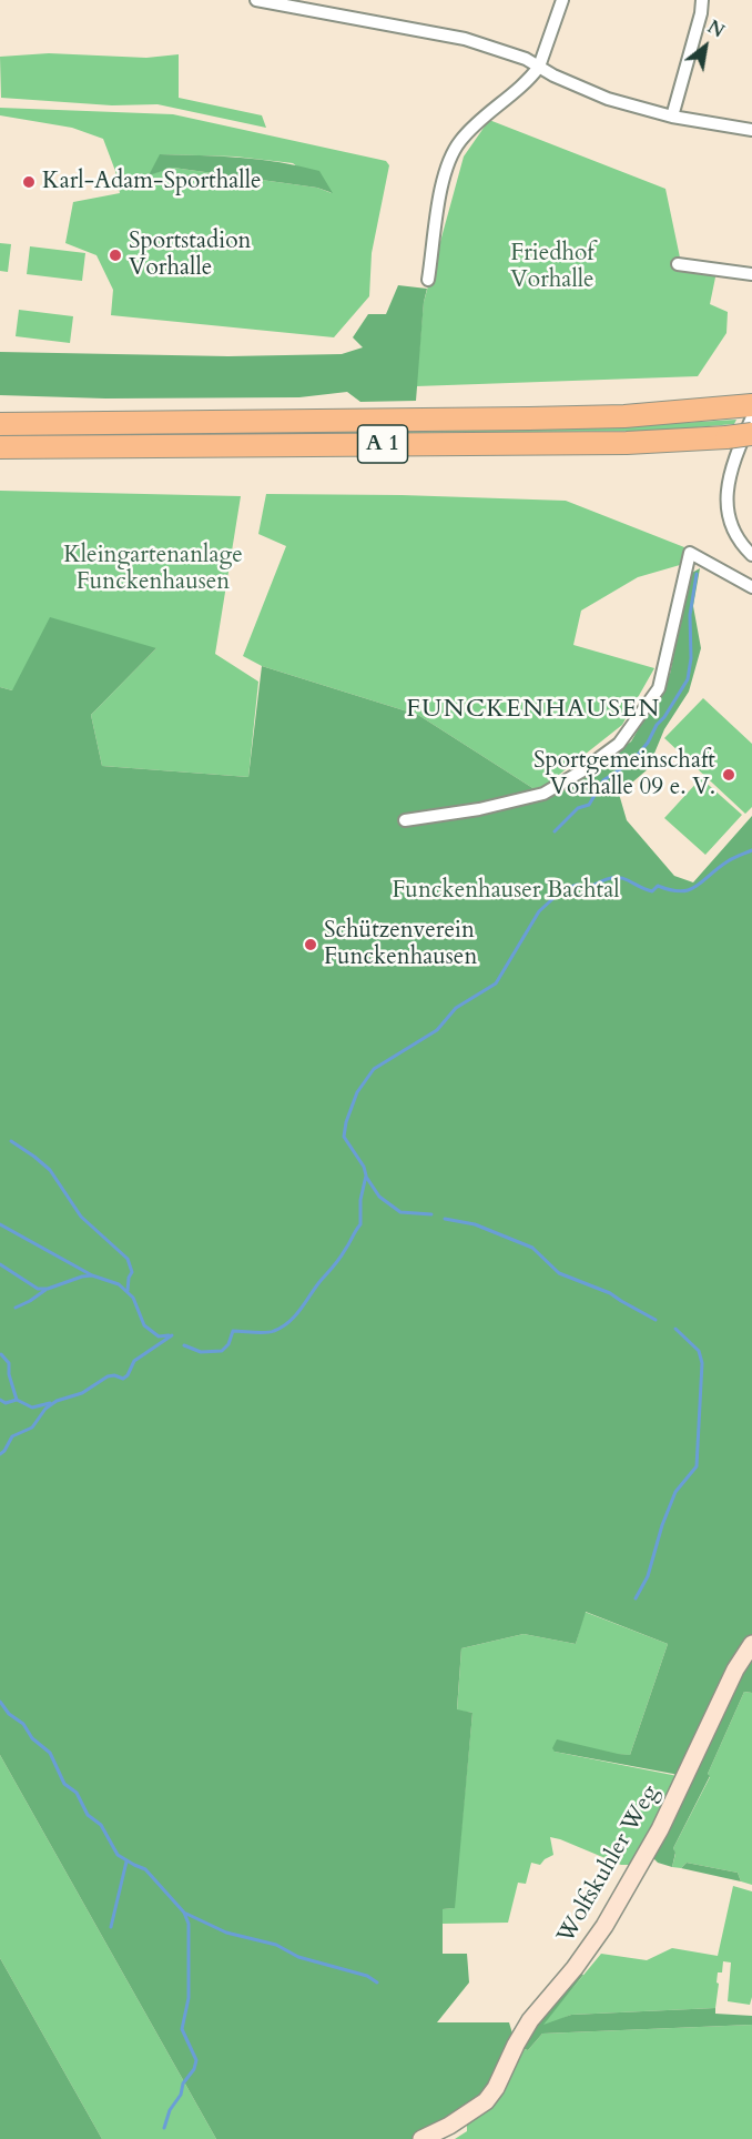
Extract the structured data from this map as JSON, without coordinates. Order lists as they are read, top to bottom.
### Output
{
  "streets": {
    "highway": ["A 1"],
    "street": ["Wolfskuhler Weg"]
  },
  "districts": ["FUNCKENHAUSEN"],
  "parks": ["Friedhof Vorhalle", "Kleingartenanlage Funckenhausen", "Funckenhauser Bachtal"],
  "places": [
    "Karl-Adam-Sporthalle",
    "Sportstadion Vorhalle",
    "Sportgemeinschaft Vorhalle 09 e. V.",
    "Schützenverein Funckenhausen"
  ],
  "north": "top right"
}
